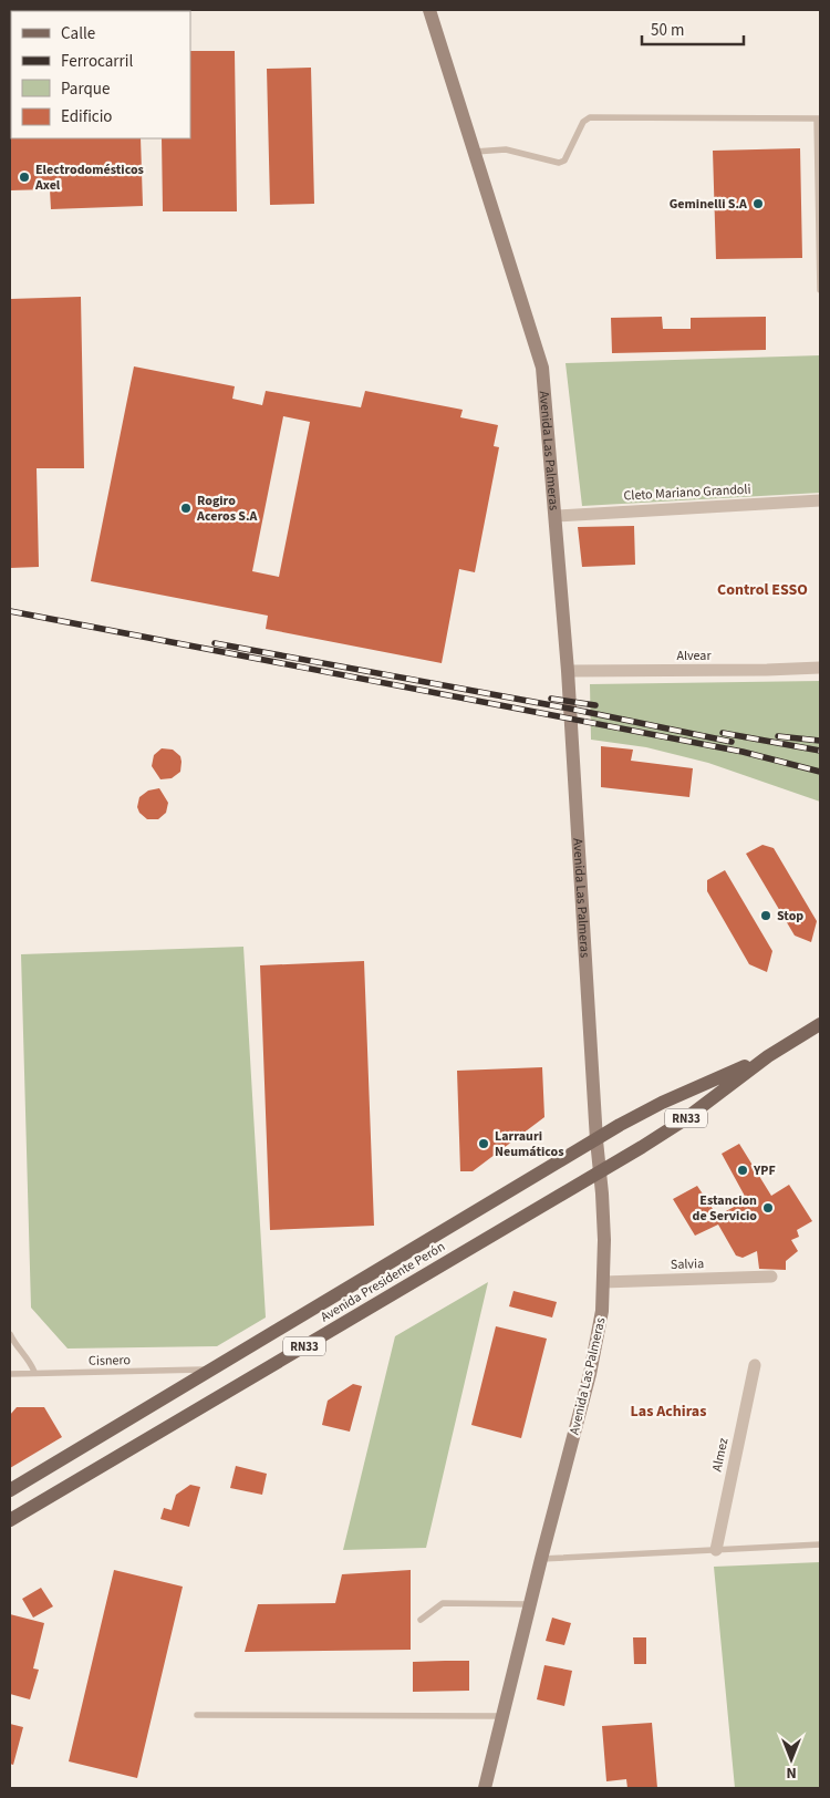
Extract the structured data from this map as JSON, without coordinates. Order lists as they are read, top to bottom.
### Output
{
  "streets": {
    "main road": ["Avenida Las Palmeras", "RN33", "Avenida Presidente Perón"],
    "street": [
      "Cleto Mariano Grandoli",
      "Alvear",
      "Salvia",
      "Almez"
    ],
    "lane": ["Cisnero"]
  },
  "crossings": [
    ["Avenida Las Palmeras", "Cleto Mariano Grandoli"],
    ["Avenida Las Palmeras", "Alvear"],
    ["Avenida Las Palmeras", "RN33"],
    ["Avenida Las Palmeras", "Salvia"],
    ["Avenida Las Palmeras", "Avenida Presidente Perón"],
    ["RN33", "Avenida Presidente Perón"],
    ["Avenida Presidente Perón", "Cisnero"]
  ],
  "districts": ["Control ESSO", "Las Achiras"],
  "places": [
    "Electrodomésticos Axel",
    "Geminelli S.A",
    "Rogiro Aceros S.A",
    "Stop",
    "Larrauri Neumáticos",
    "YPF",
    "Estancion de Servicio"
  ],
  "legend": [
    "Calle",
    "Ferrocarril",
    "Parque",
    "Edificio"
  ],
  "scale_bar": "50 m",
  "north": "bottom"
}
